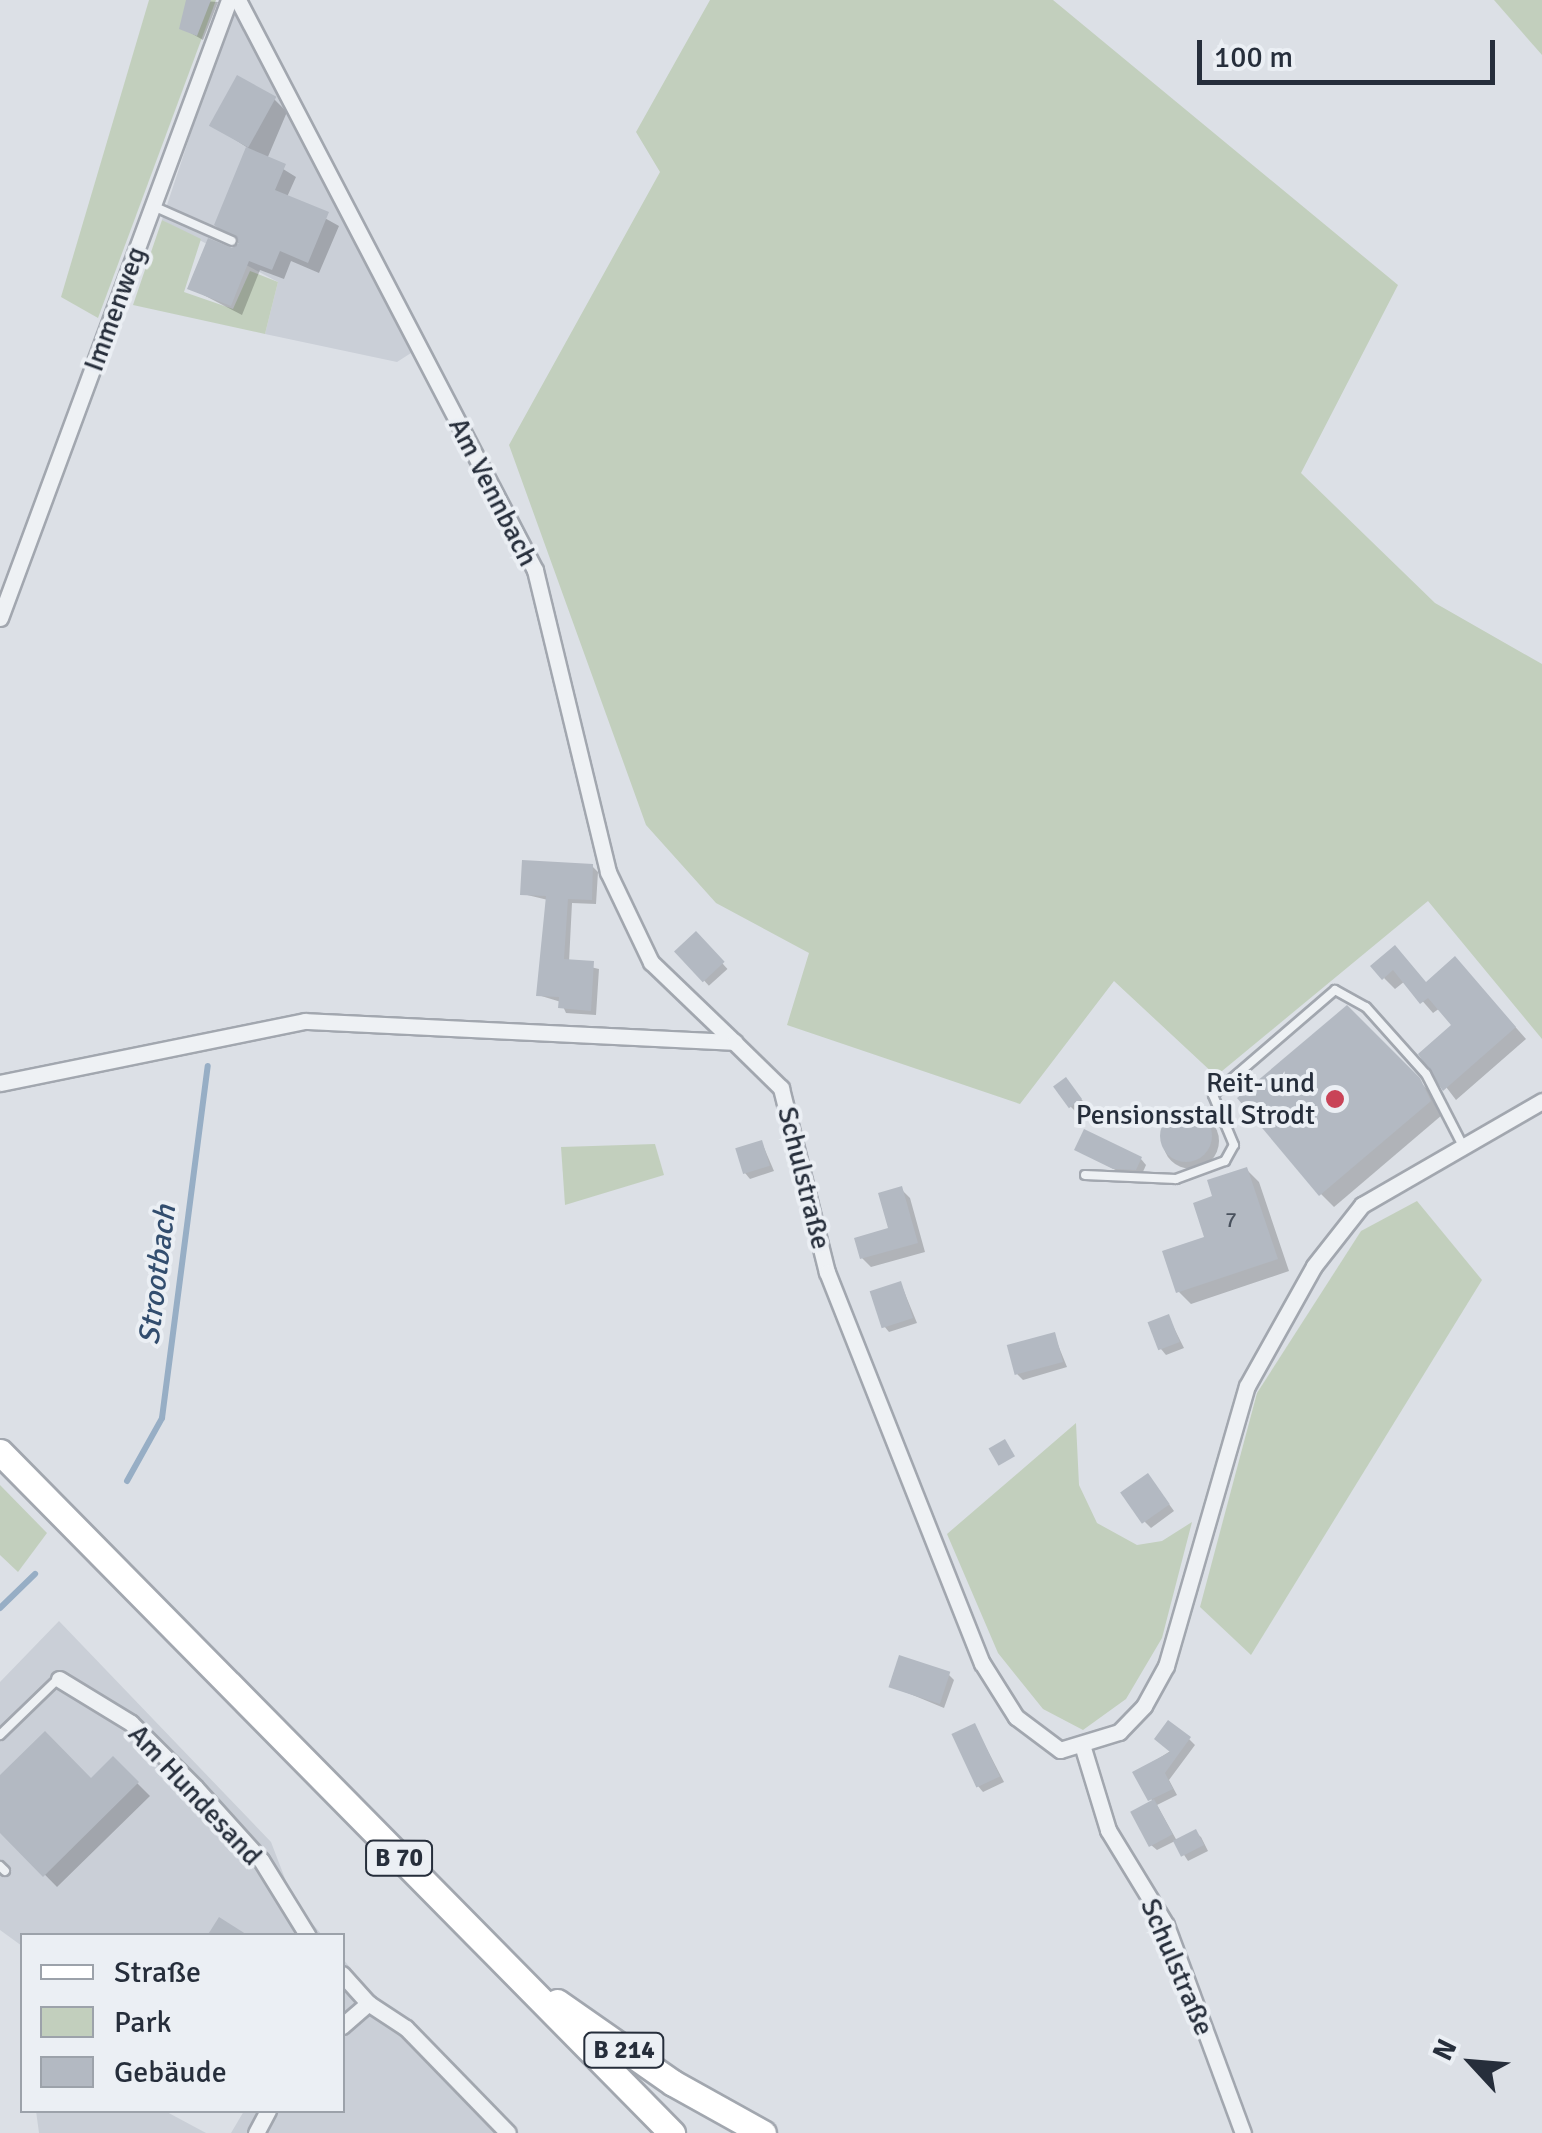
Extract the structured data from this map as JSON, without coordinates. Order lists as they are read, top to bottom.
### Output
{
  "streets": {
    "main road": ["B 70", "B 214"],
    "street": [
      "Immenweg",
      "Am Vennbach",
      "Schulstraße",
      "Am Hundesand"
    ]
  },
  "crossings": [
    ["Am Vennbach", "Schulstraße"],
    ["B 70", "B 214"]
  ],
  "water": ["Strootbach"],
  "places": ["Reit- und Pensionsstall Strodt"],
  "house_numbers": ["7"],
  "legend": ["Straße", "Park", "Gebäude"],
  "scale_bar": "100 m",
  "north": "top left"
}
